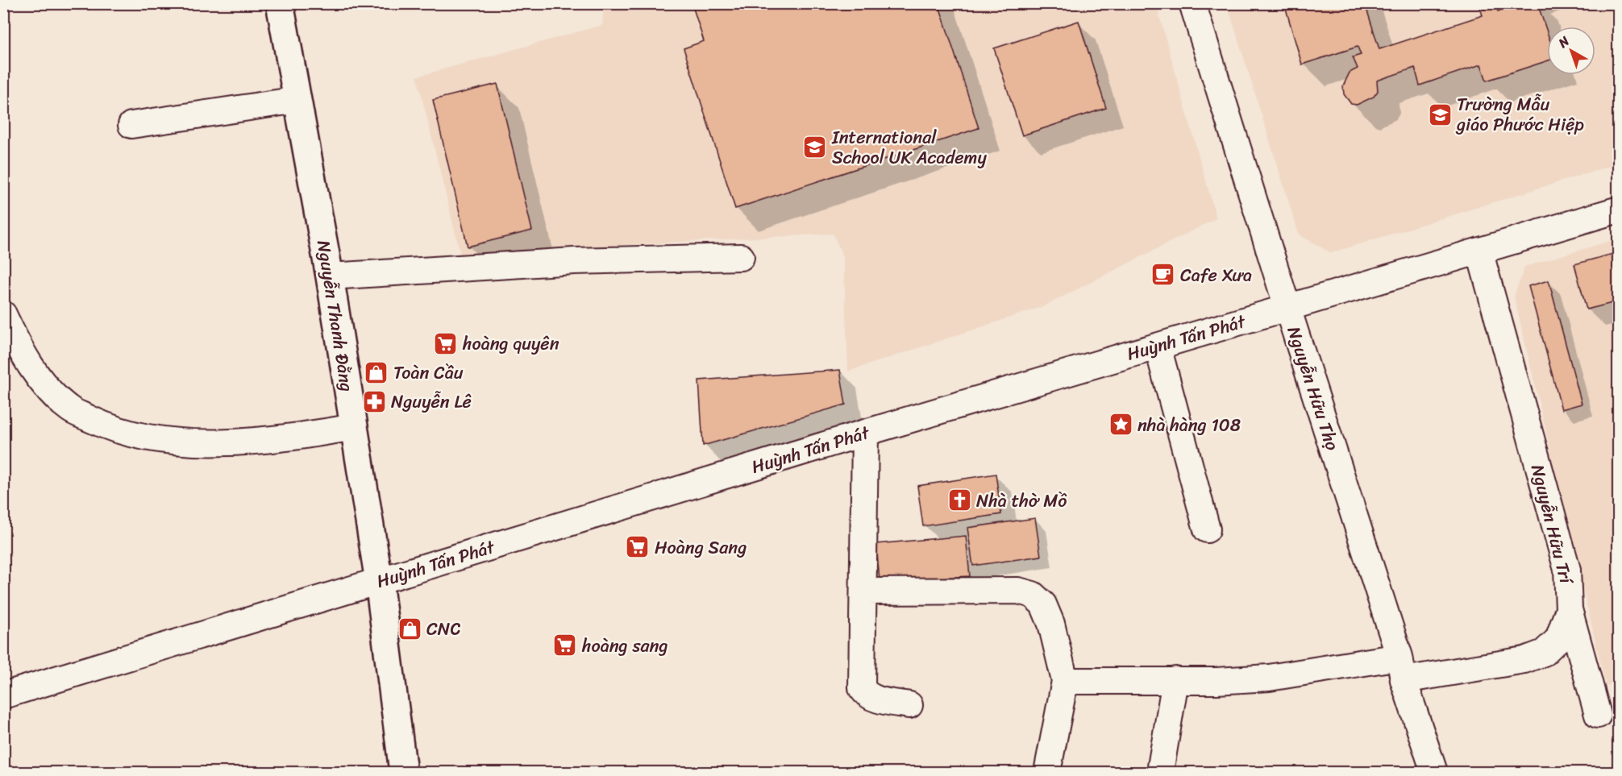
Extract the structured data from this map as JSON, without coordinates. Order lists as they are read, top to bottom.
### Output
{
  "streets": {
    "main road": ["Nguyễn Thanh Đằng"],
    "street": ["Huỳnh Tấn Phát", "Nguyễn Hữu Thọ", "Nguyễn Hữu Trí"]
  },
  "crossings": [
    ["Nguyễn Thanh Đằng", "Huỳnh Tấn Phát"],
    ["Huỳnh Tấn Phát", "Nguyễn Hữu Thọ"],
    ["Huỳnh Tấn Phát", "Nguyễn Hữu Trí"],
    ["Nguyễn Hữu Thọ", "Nguyễn Hữu Trí"]
  ],
  "places": {
    "school or university": ["Trường Mẫu giáo Phước Hiệp", "International School UK Academy"],
    "cafe": ["Cafe Xưa"],
    "supermarket": ["hoàng quyên", "Hoàng Sang", "hoàng sang"],
    "shop": ["Toàn Cầu", "CNC"],
    "pharmacy": ["Nguyễn Lê"],
    "place": ["nhà hàng 108"],
    "church": ["Nhà thờ Mồ"]
  },
  "north": "top left"
}
